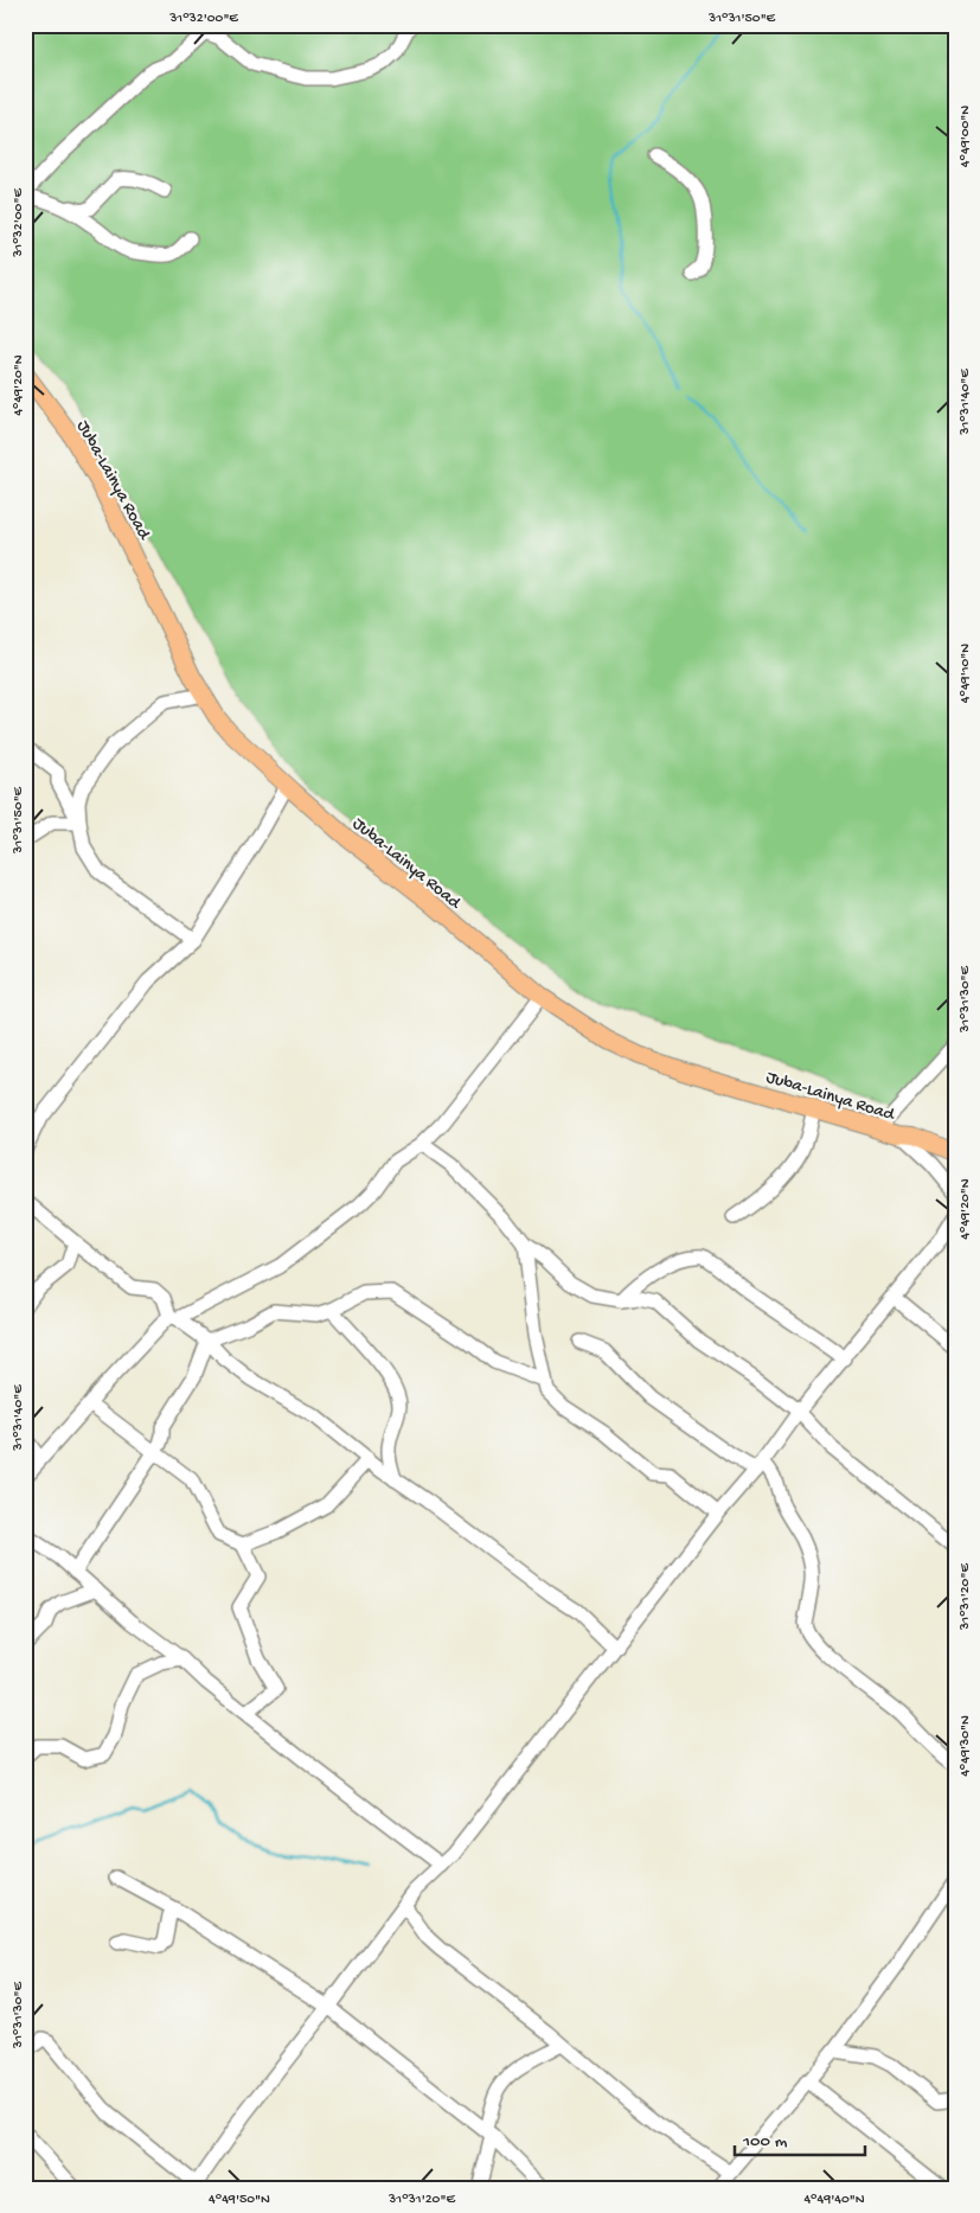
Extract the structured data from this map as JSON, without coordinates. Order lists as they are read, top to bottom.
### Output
{
  "streets": {
    "main road": ["Juba-Lainya Road"]
  },
  "scale_bar": "100 m",
  "coordinates": [
    "31°32'00\"E",
    "31°31'50\"E",
    "4°49'00\"N",
    "4°49'20\"N",
    "31°31'40\"E",
    "4°49'10\"N",
    "31°31'30\"E",
    "31°31'20\"E",
    "4°49'30\"N",
    "4°49'50\"N",
    "4°49'40\"N"
  ]
}
